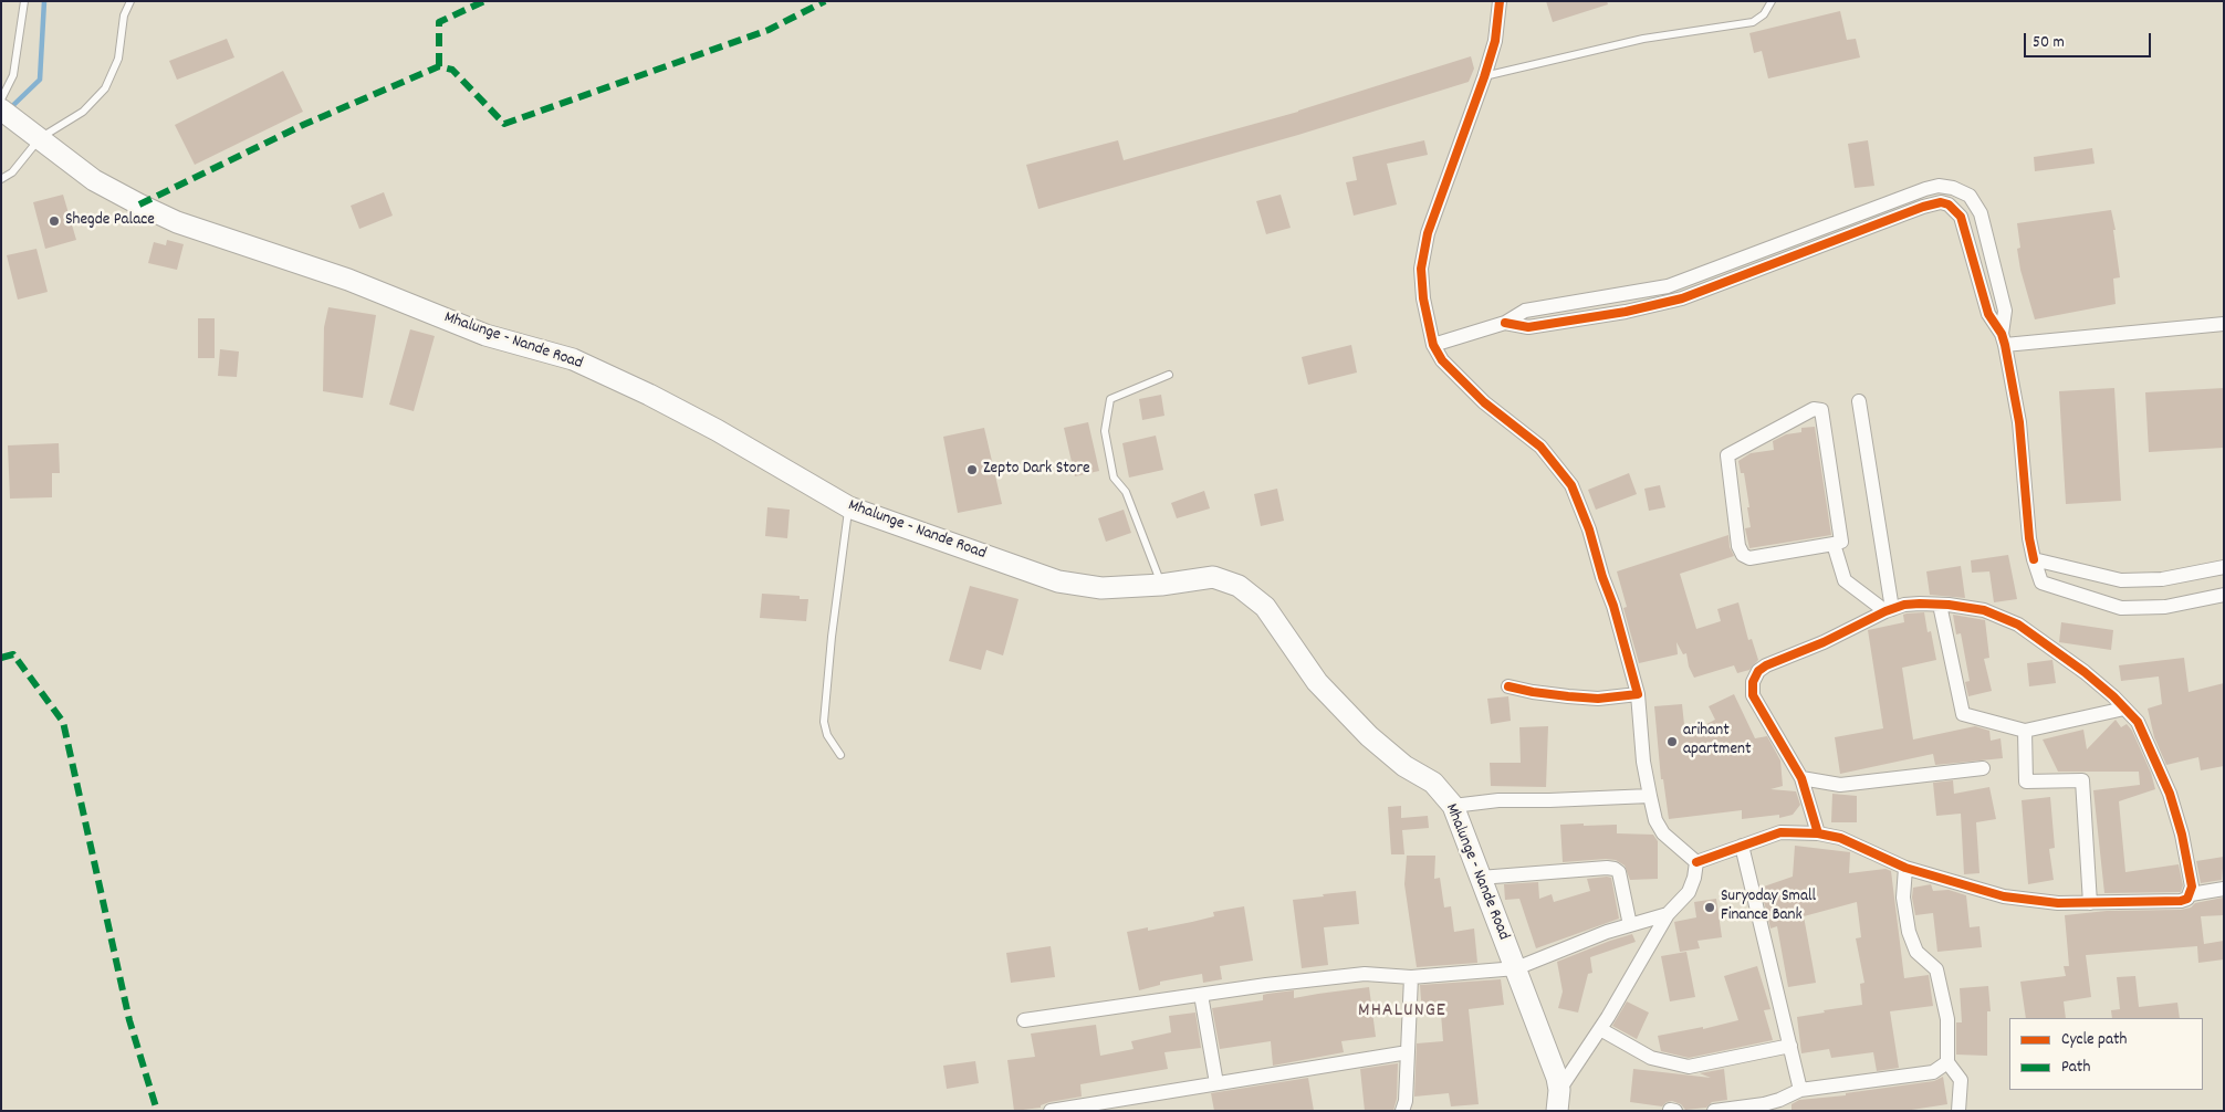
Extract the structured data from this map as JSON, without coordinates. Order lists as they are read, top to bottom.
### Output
{
  "streets": {
    "main road": ["Mhalunge - Nande Road"]
  },
  "districts": ["MHALUNGE"],
  "places": [
    "Shegde Palace",
    "Zepto Dark Store",
    "arihant apartment",
    "Suryoday Small Finance Bank"
  ],
  "legend": ["Cycle path", "Path"],
  "scale_bar": "50 m"
}
